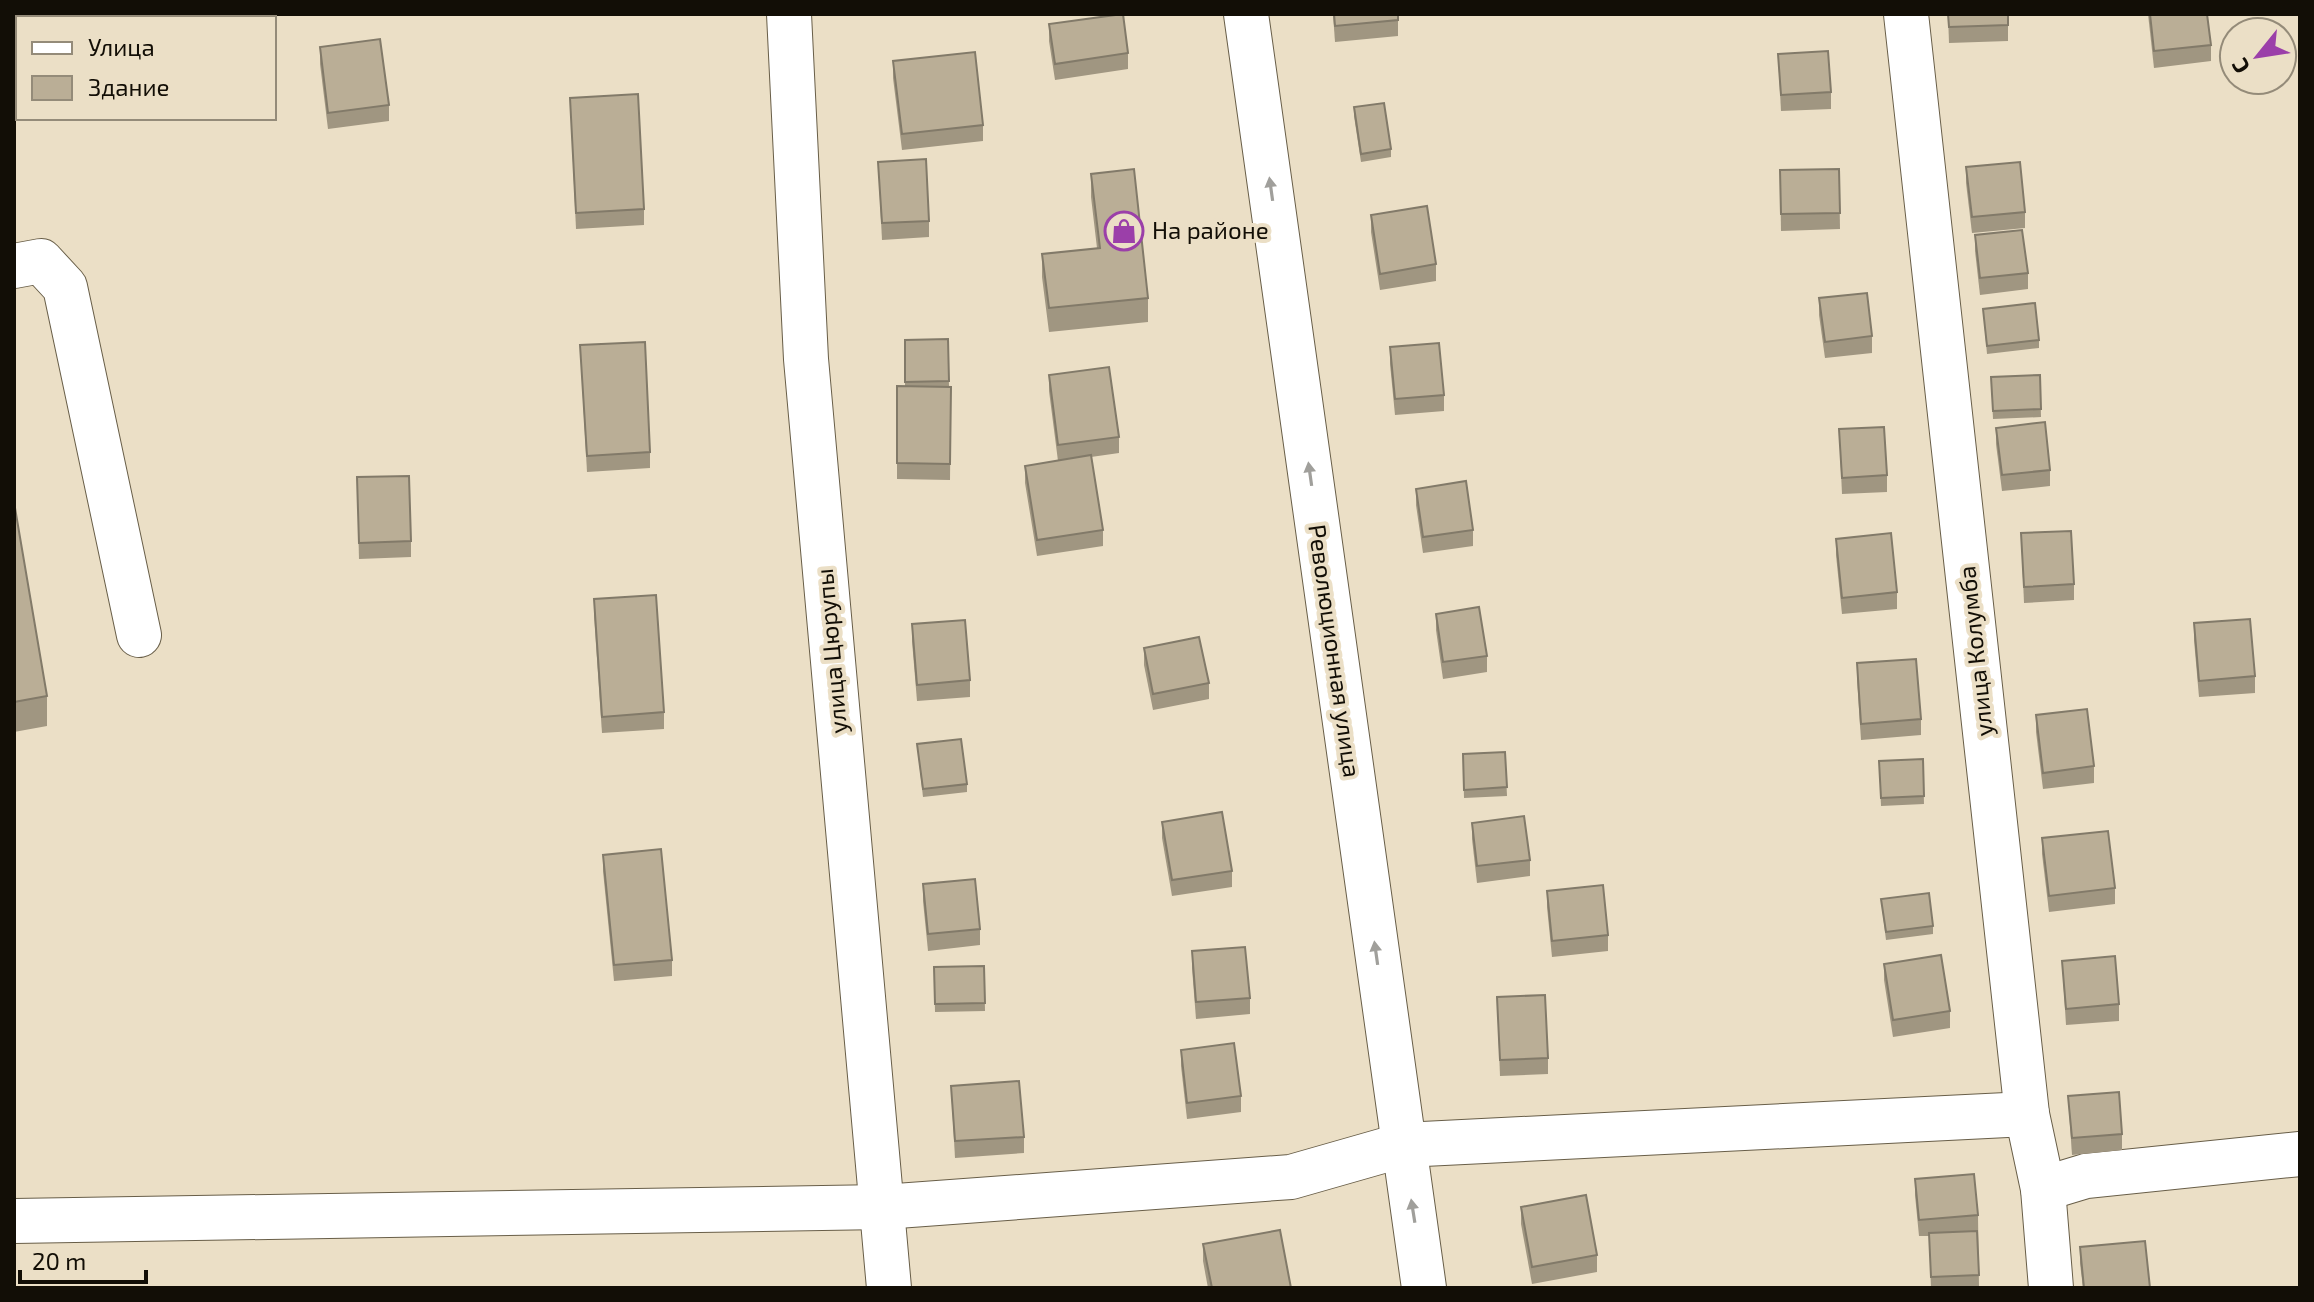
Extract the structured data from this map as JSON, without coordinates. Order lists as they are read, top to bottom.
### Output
{
  "streets": {
    "street": ["улица Цюрупы", "Революционная улица", "улица Колумба"]
  },
  "one_way": ["Революционная улица"],
  "places": {
    "shop": ["На районе"]
  },
  "legend": ["Улица", "Здание"],
  "scale_bar": "20 m",
  "north": "bottom left"
}
